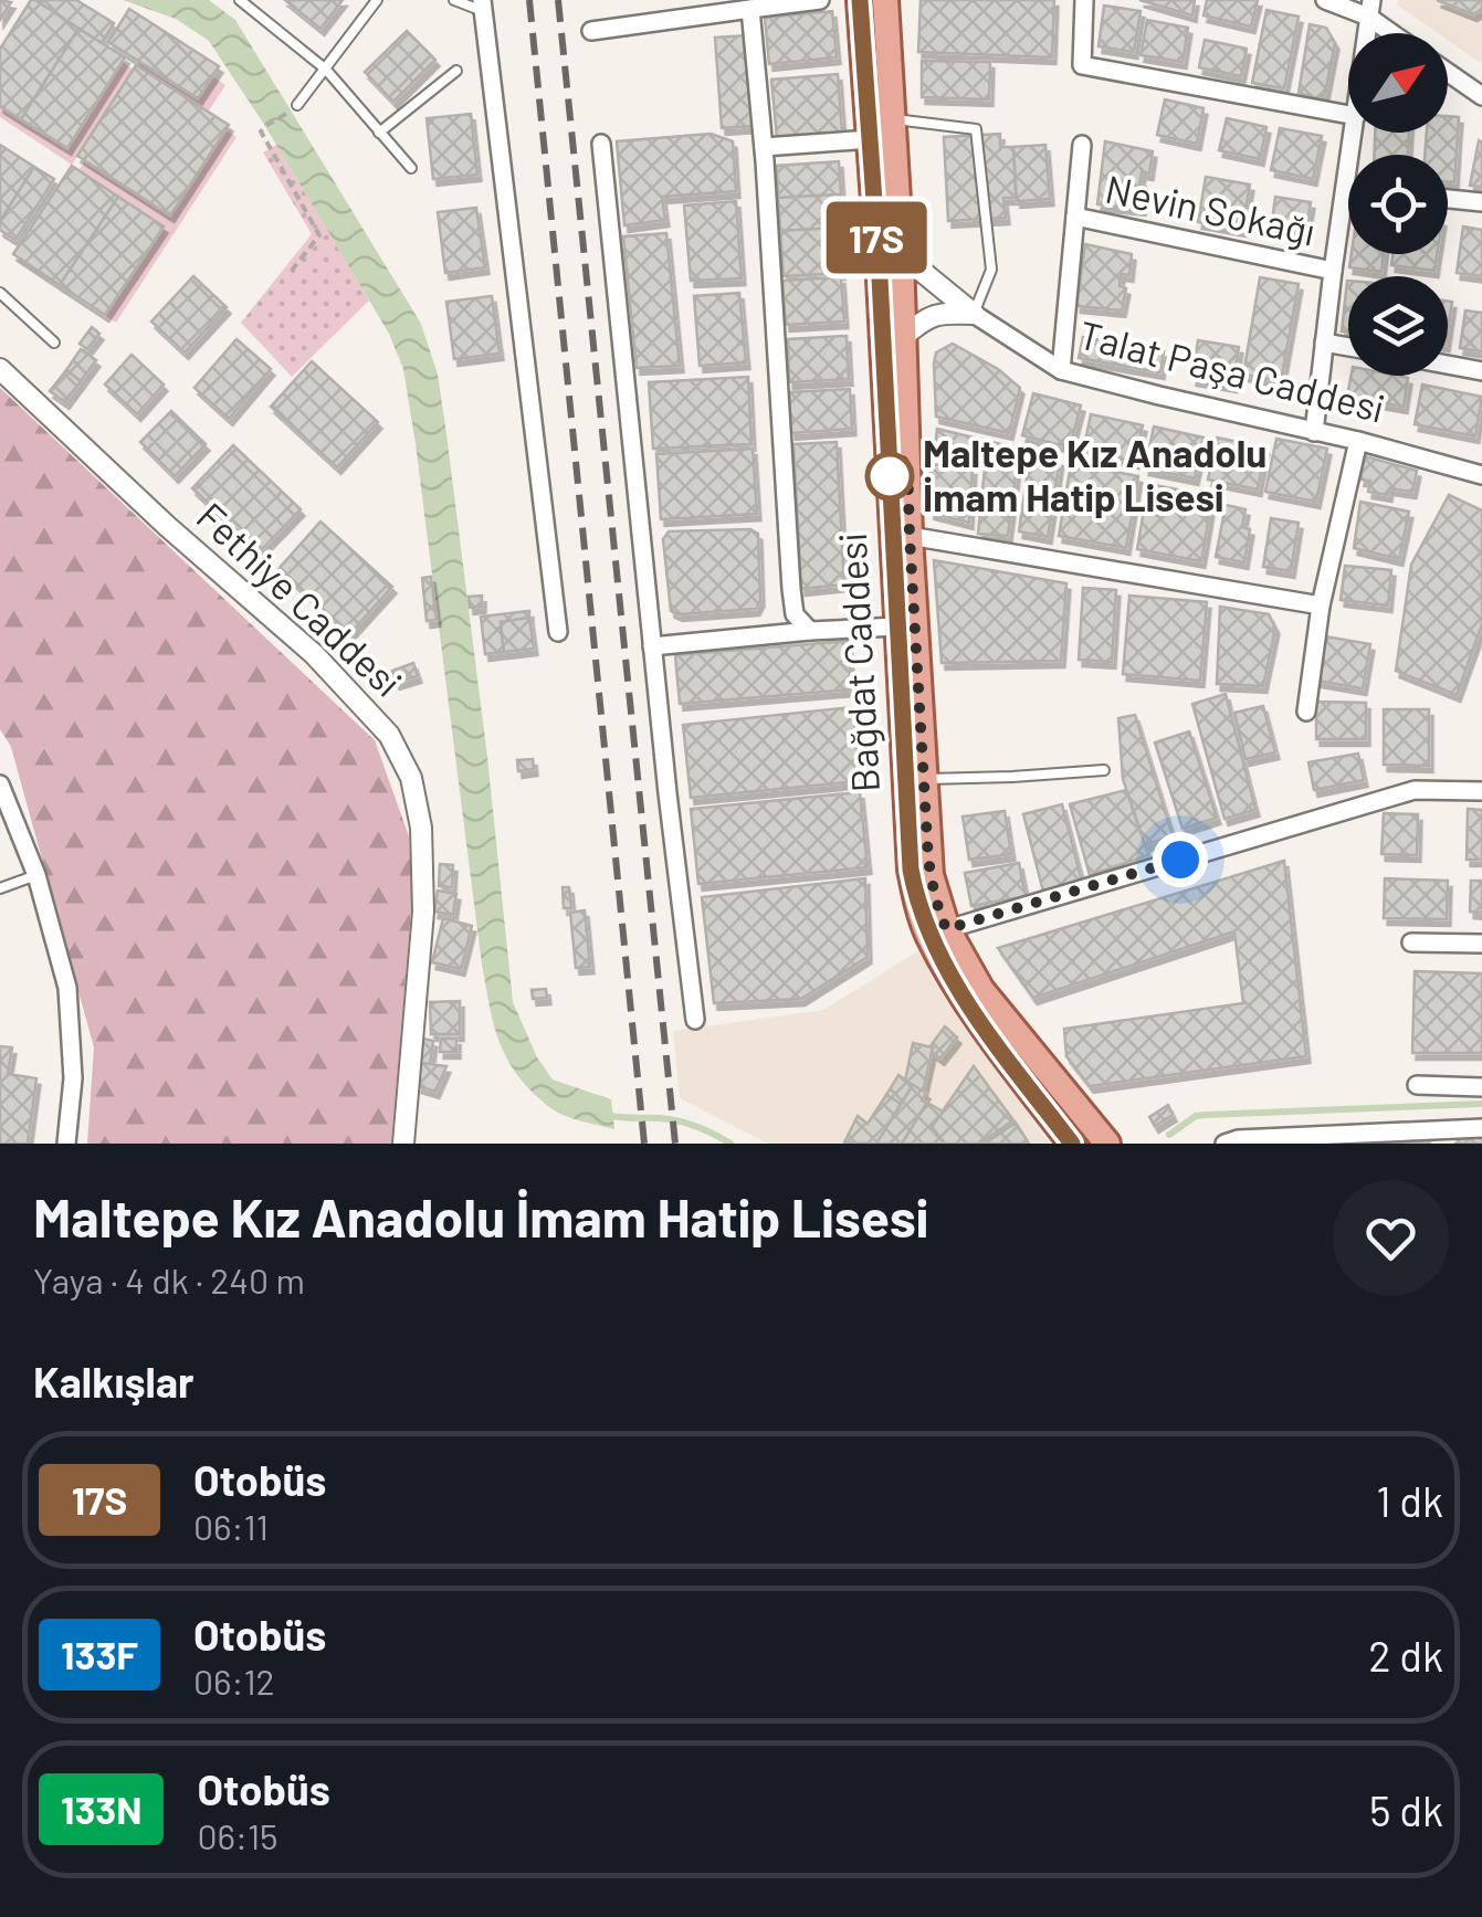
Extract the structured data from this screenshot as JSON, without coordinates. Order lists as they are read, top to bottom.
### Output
{
  "streets": {
    "main road": ["Bağdat Caddesi"],
    "street": ["Nevin Sokağı", "Talat Paşa Caddesi", "Fethiye Caddesi"]
  },
  "crossings": [
    ["Talat Paşa Caddesi", "Bağdat Caddesi"]
  ],
  "places": ["Maltepe Kız Anadolu İmam Hatip Lisesi"],
  "lines": ["bus line 17S"],
  "north": "top right",
  "page": {
    "on_map": "17S",
    "heading": [
      ["Maltepe Kız Anadolu İmam Hatip Lisesi", "Yaya · 4 dk · 240 m"],
      "Kalkışlar"
    ],
    "list": [
      {
        "mark": "17S",
        "name": "Otobüs",
        "note": "06:11",
        "value": "1 dk"
      },
      {
        "mark": "133F",
        "name": "Otobüs",
        "note": "06:12",
        "value": "2 dk"
      },
      {
        "mark": "133N",
        "name": "Otobüs",
        "note": "06:15",
        "value": "5 dk"
      }
    ]
  }
}
